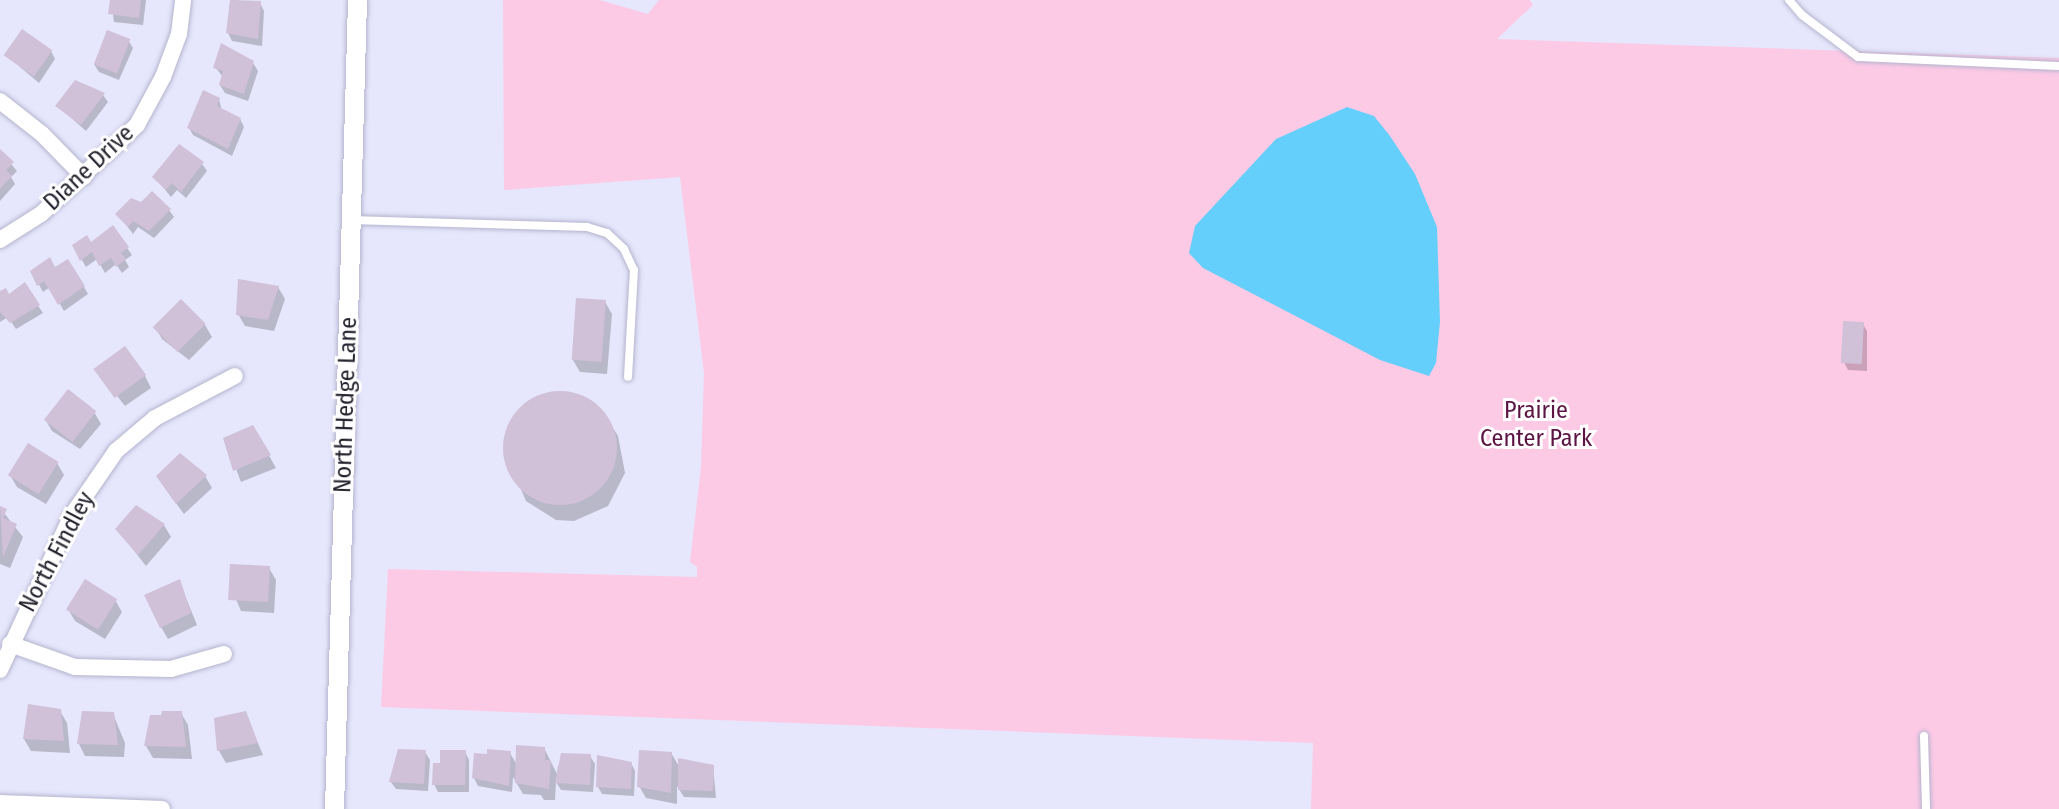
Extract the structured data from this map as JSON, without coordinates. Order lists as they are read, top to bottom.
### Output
{
  "streets": {
    "street": ["Diane Drive", "North Hedge Lane", "North Findley"]
  },
  "parks": ["Prairie Center Park"]
}
